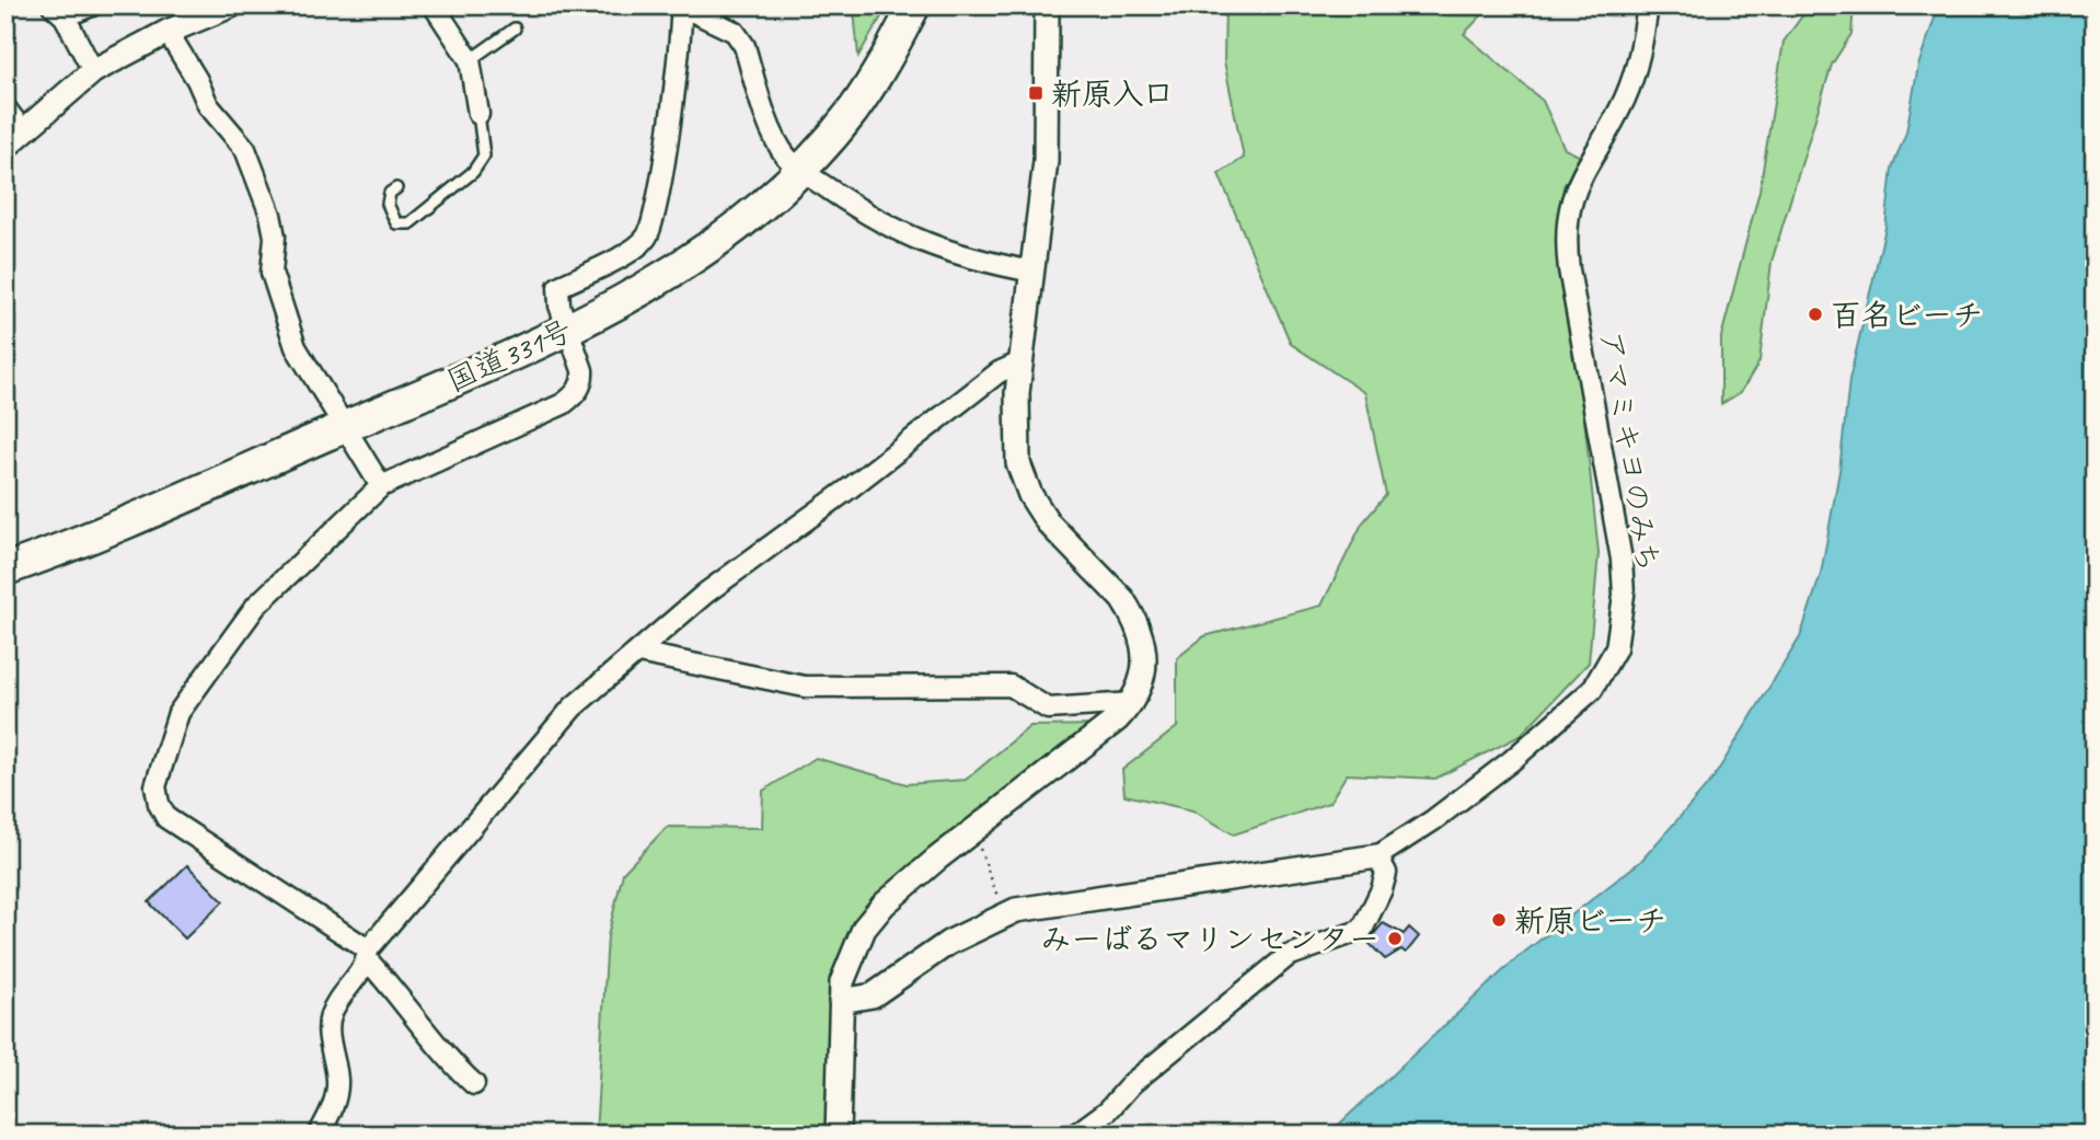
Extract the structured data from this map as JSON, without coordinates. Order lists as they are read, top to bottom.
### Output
{
  "streets": {
    "highway": ["国道331号"],
    "street": ["アマミキヨのみち"]
  },
  "places": {
    "transit": ["新原入口"],
    "other": ["百名ビーチ", "新原ビーチ", "みーばるマリンセンター"]
  }
}
